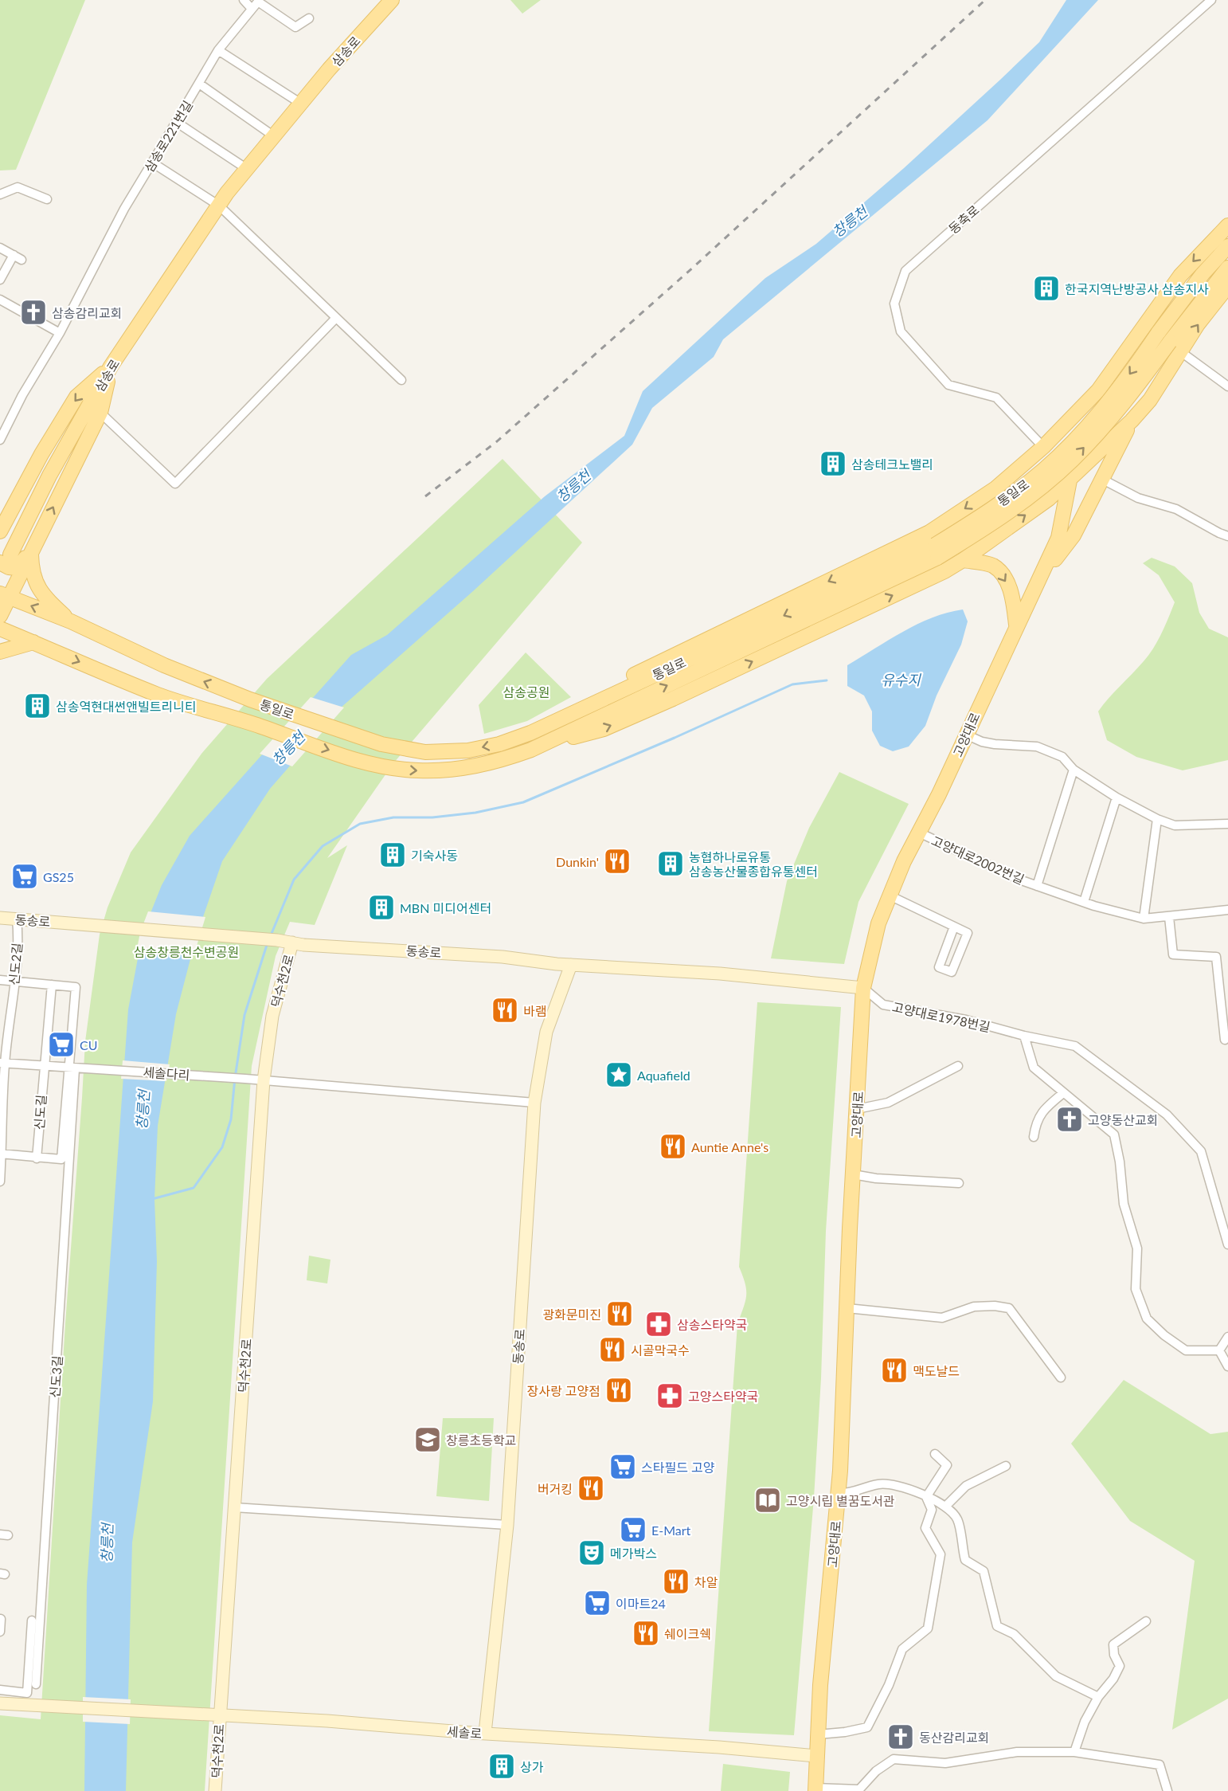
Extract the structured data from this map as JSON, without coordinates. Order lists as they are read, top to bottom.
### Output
{
  "streets": {
    "main road": ["삼송로", "통일로", "고양대로"],
    "street": [
      "삼송로221번길",
      "동축로",
      "고양대로2002번길",
      "동송로",
      "신도2길",
      "덕수천2로",
      "고양대로1978번길",
      "세솔다리",
      "신도길",
      "신도3길",
      "세솔로"
    ]
  },
  "crossings": [
    ["고양대로", "고양대로2002번길"],
    ["고양대로", "동송로"],
    ["고양대로", "고양대로1978번길"],
    ["고양대로", "세솔로"],
    ["동송로", "신도2길"],
    ["동송로", "덕수천2로"],
    ["동송로", "고양대로1978번길"],
    ["동송로", "세솔다리"],
    ["동송로", "세솔로"],
    ["덕수천2로", "세솔다리"],
    ["덕수천2로", "세솔로"],
    ["세솔다리", "신도3길"],
    ["신도길", "신도3길"]
  ],
  "water": ["창릉천", "유수지"],
  "parks": ["삼송공원", "삼송창릉천수변공원"],
  "places": {
    "building": [
      "한국지역난방공사 삼송지사",
      "삼송테크노밸리",
      "삼송역현대썬앤빌트리니티",
      "기숙사동",
      "농협하나로유통 삼송농산물종합유통센터",
      "MBN 미디어센터",
      "상가"
    ],
    "church": ["삼송감리교회", "고양동산교회", "동산감리교회"],
    "restaurant": [
      "Dunkin'",
      "바램",
      "Auntie Anne's",
      "광화문미진",
      "시골막국수",
      "맥도날드",
      "장사랑 고양점",
      "버거킹",
      "차알",
      "쉐이크쉑"
    ],
    "supermarket": [
      "GS25",
      "CU",
      "스타필드 고양",
      "E-Mart",
      "이마트24"
    ],
    "place": ["Aquafield"],
    "pharmacy": ["삼송스타약국", "고양스타약국"],
    "school or university": ["창릉초등학교"],
    "library": ["고양시립 별꿈도서관"],
    "theatre": ["메가박스"]
  }
}
